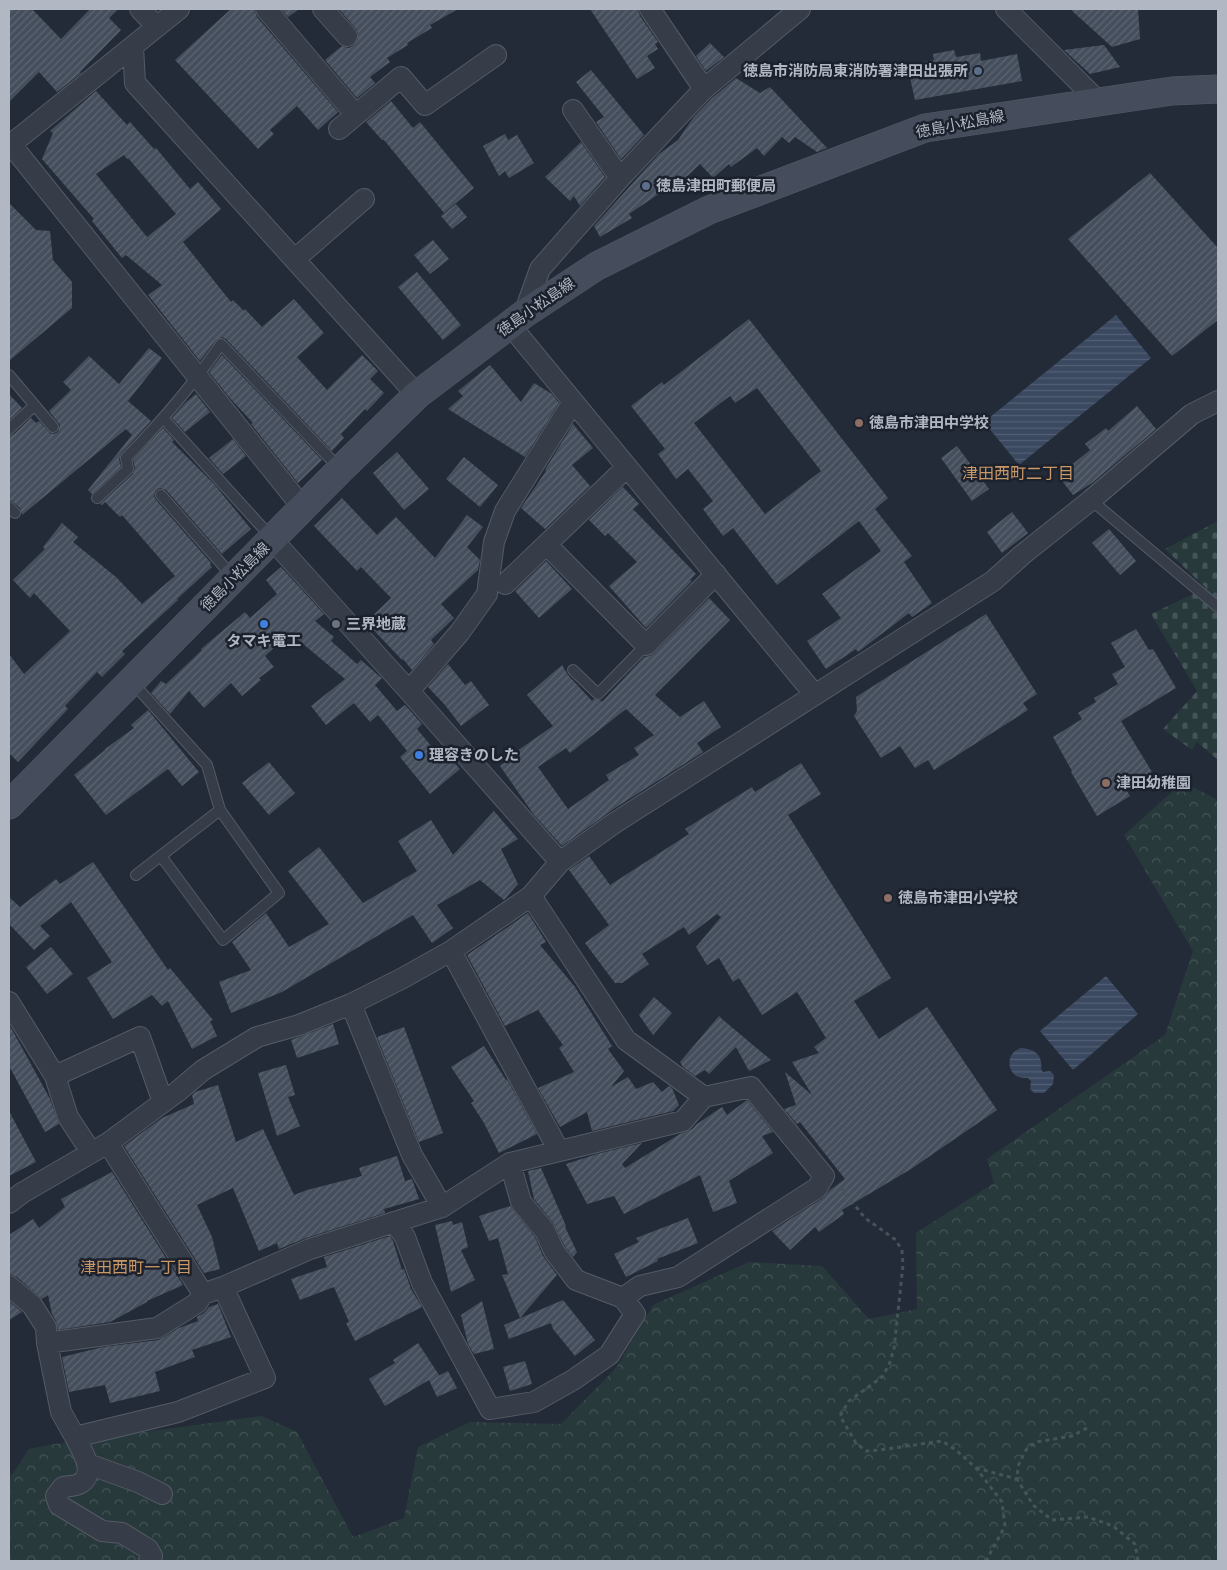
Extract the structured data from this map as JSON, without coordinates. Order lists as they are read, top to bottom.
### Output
{
  "streets": {
    "main road": ["徳島小松島線"]
  },
  "districts": ["津田西町二丁目", "津田西町一丁目"],
  "places": [
    "徳島市消防局東消防署津田出張所",
    "徳島津田町郵便局",
    "徳島市津田中学校",
    "タマキ電工",
    "三界地蔵",
    "理容きのした",
    "津田幼稚園",
    "徳島市津田小学校"
  ]
}
